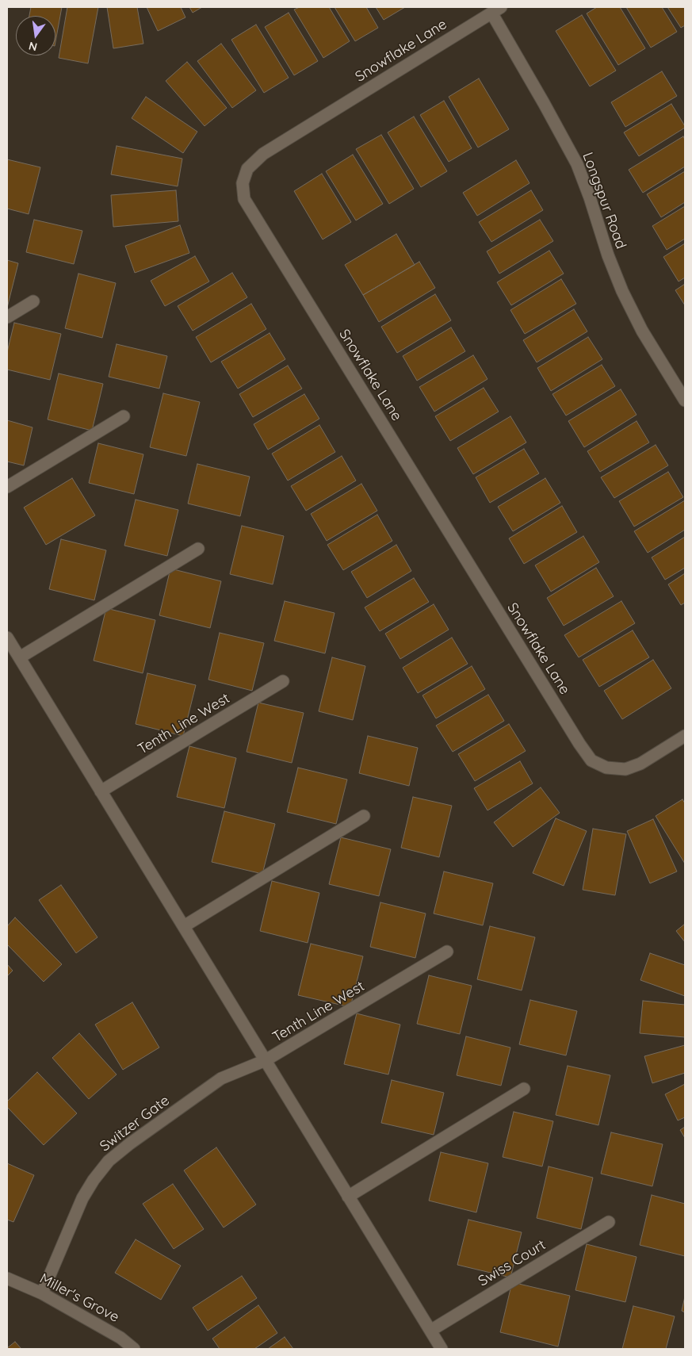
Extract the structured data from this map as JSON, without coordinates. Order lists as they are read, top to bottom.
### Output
{
  "streets": {
    "street": [
      "Snowflake Lane",
      "Longspur Road",
      "Tenth Line West",
      "Switzer Gate",
      "Swiss Court",
      "Miller's Grove"
    ]
  },
  "crossings": [
    ["Snowflake Lane", "Longspur Road"],
    ["Tenth Line West", "Switzer Gate"],
    ["Tenth Line West", "Swiss Court"],
    ["Switzer Gate", "Miller's Grove"]
  ],
  "north": "bottom"
}
